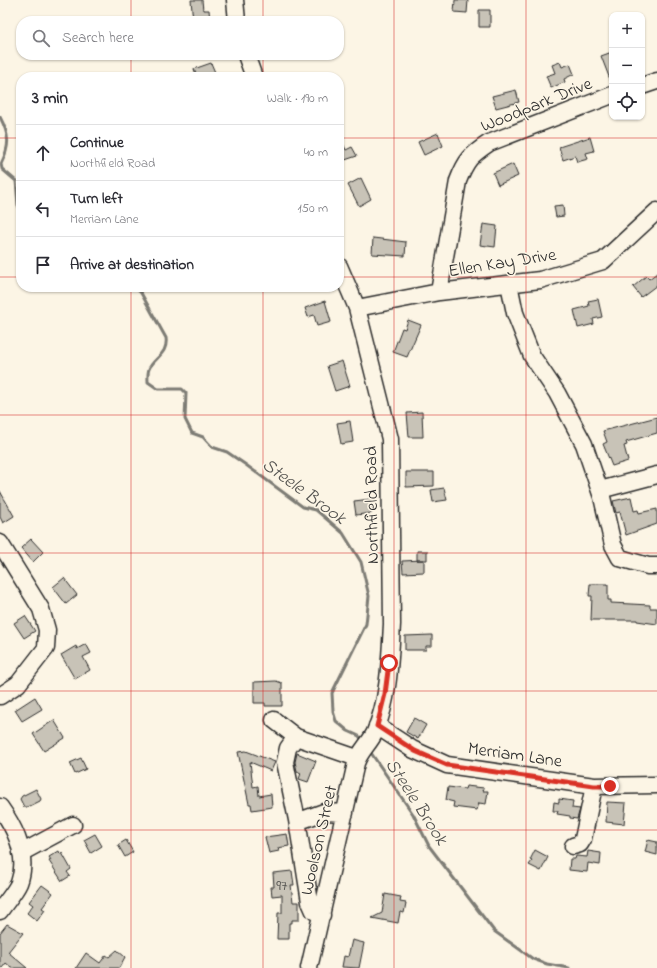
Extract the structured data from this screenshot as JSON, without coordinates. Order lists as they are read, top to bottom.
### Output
{
  "streets": {
    "street": [
      "Woodpark Drive",
      "Ellen Kay Drive",
      "Northfield Road",
      "Merriam Lane",
      "Woolson Street"
    ]
  },
  "crossings": [
    ["Woodpark Drive", "Ellen Kay Drive"],
    ["Ellen Kay Drive", "Northfield Road"],
    ["Northfield Road", "Merriam Lane"],
    ["Northfield Road", "Woolson Street"],
    ["Merriam Lane", "Woolson Street"]
  ],
  "water": ["Steele Brook"],
  "house_numbers": ["97"],
  "page": {
    "map_buttons": ["+", "−"],
    "search": "Search here",
    "heading": ["3 min", "Walk · 190 m"],
    "list": [
      ["Continue", "Northfield Road", "40 m"],
      ["Turn left", "Merriam Lane", "150 m"],
      "Arrive at destination"
    ]
  }
}
